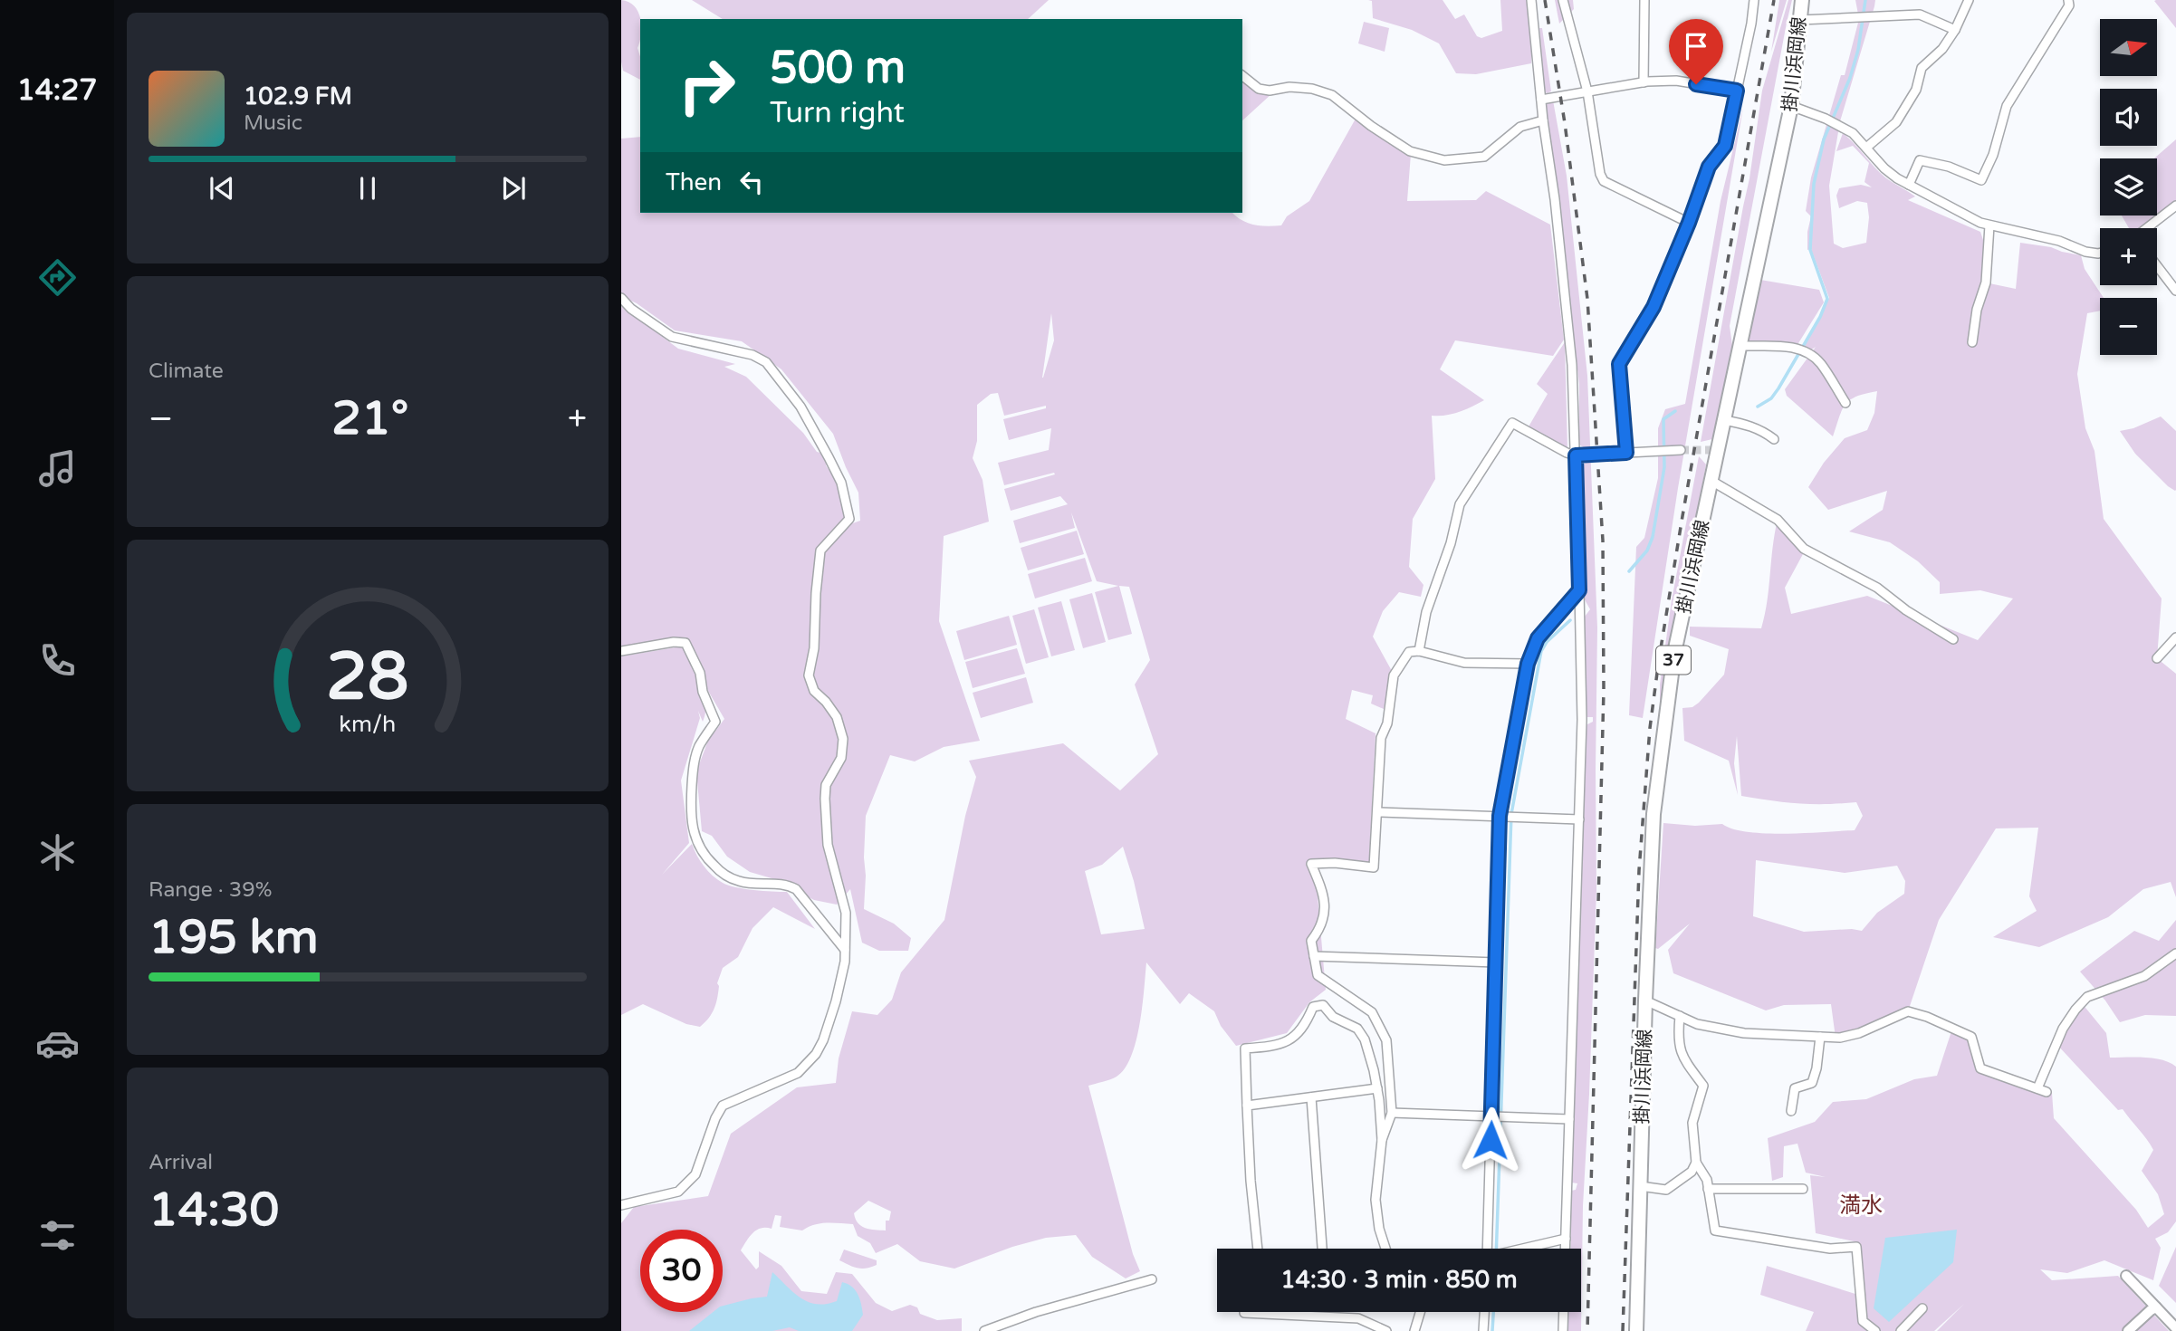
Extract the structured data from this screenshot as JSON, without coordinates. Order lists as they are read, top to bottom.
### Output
{
  "streets": {
    "main road": ["掛川浜岡線", "37"]
  },
  "districts": ["満水"],
  "north": "right",
  "page": {
    "tabs": "14:27",
    "map_buttons": ["+", "−"],
    "turn": ["500 m", "Turn right"],
    "song": ["102.9 FM", "Music"],
    "then": "Then",
    "tile": [
      "Climate",
      ["Range · 39%", "195 km"],
      ["Arrival", "14:30"]
    ],
    "heat": ["−", "21°", "+"],
    "limit": "30",
    "trip": "14:30 · 3 min · 850 m",
    "gauge": ["28", "km/h"]
  }
}
